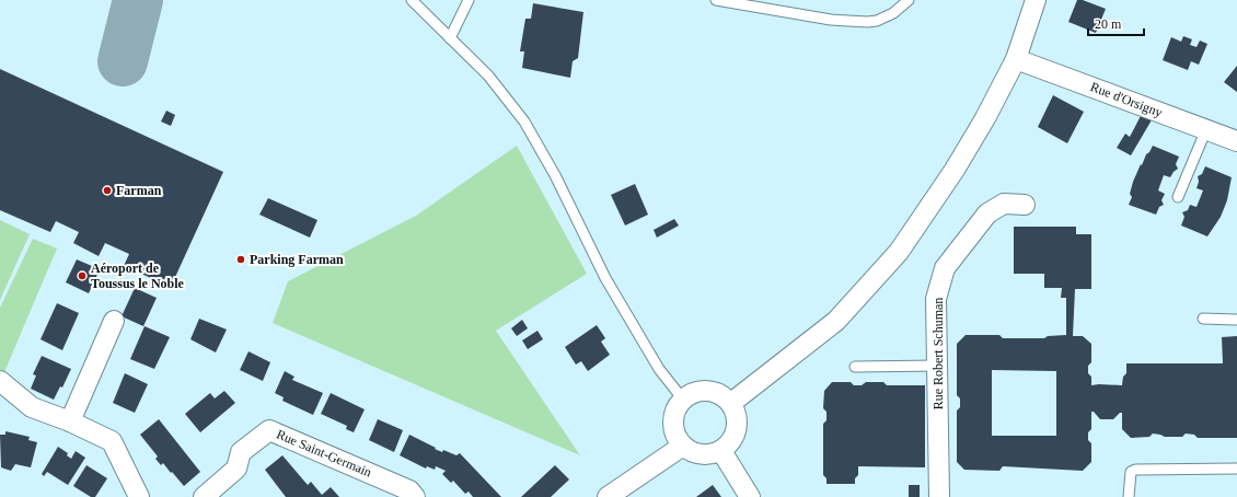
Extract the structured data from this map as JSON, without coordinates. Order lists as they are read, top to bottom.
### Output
{
  "streets": {
    "street": ["Rue d'Orsigny", "Rue Robert Schuman", "Rue Saint-Germain"]
  },
  "places": ["Farman", "Parking Farman", "Aéroport de Toussus le Noble"],
  "scale_bar": "20 m"
}
